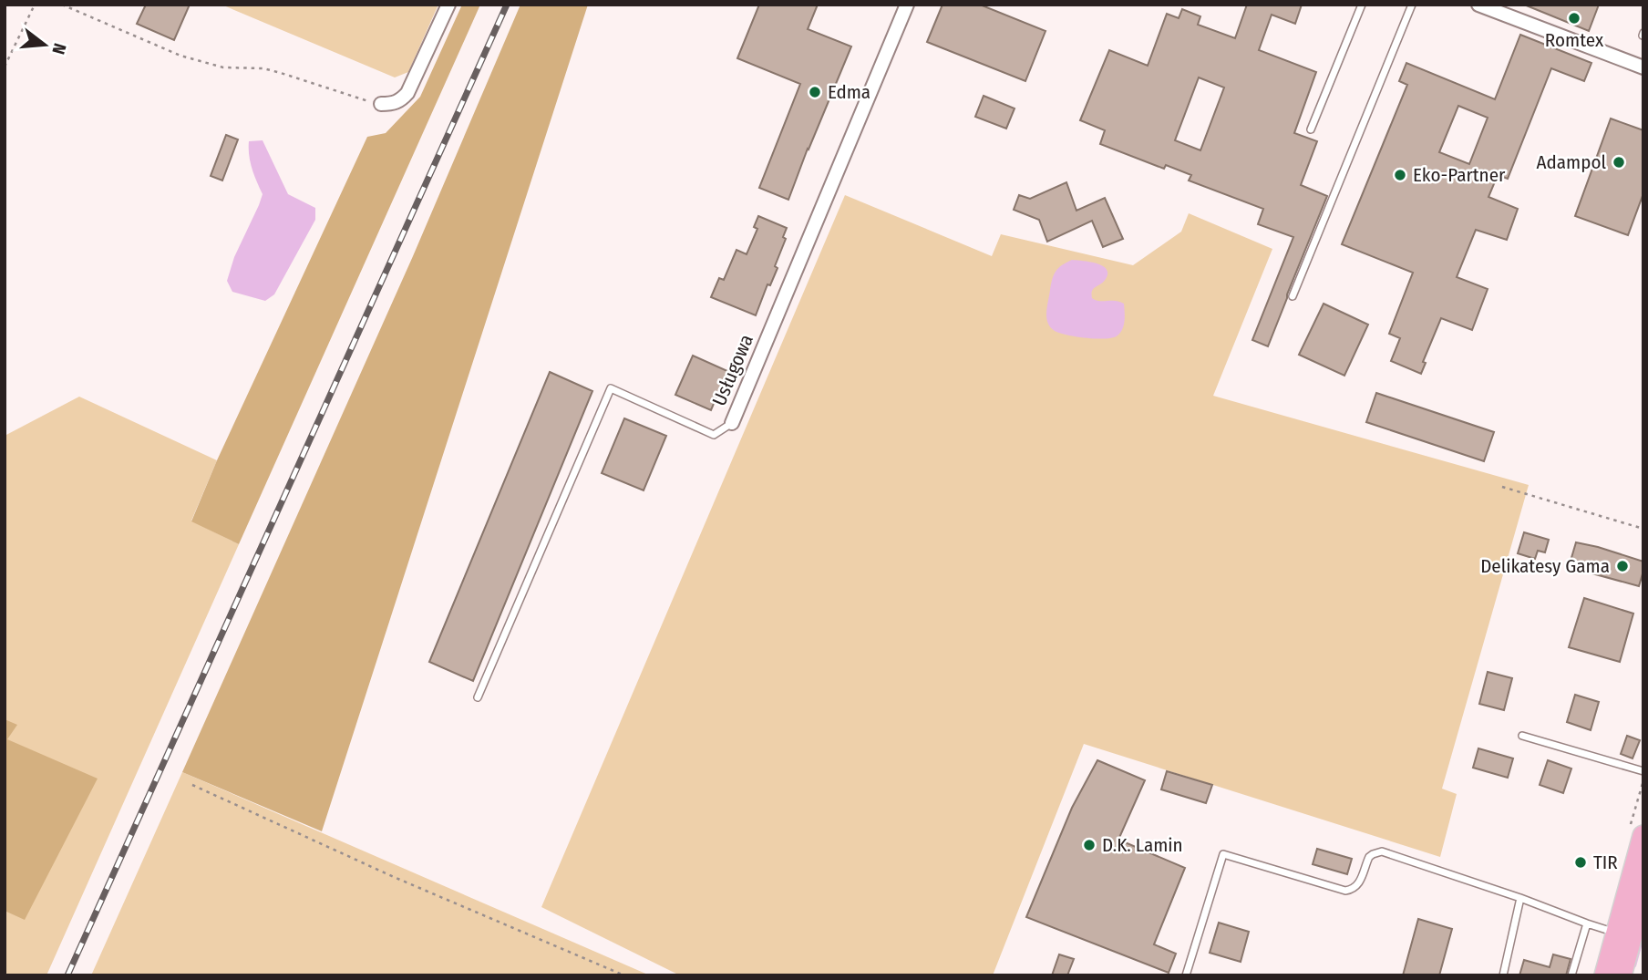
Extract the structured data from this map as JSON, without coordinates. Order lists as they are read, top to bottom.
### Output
{
  "streets": {
    "street": ["Usługowa"]
  },
  "places": [
    "Romtex",
    "Edma",
    "Adampol",
    "Eko-Partner",
    "Delikatesy Gama",
    "D.K. Lamin",
    "TIR"
  ],
  "north": "right"
}
